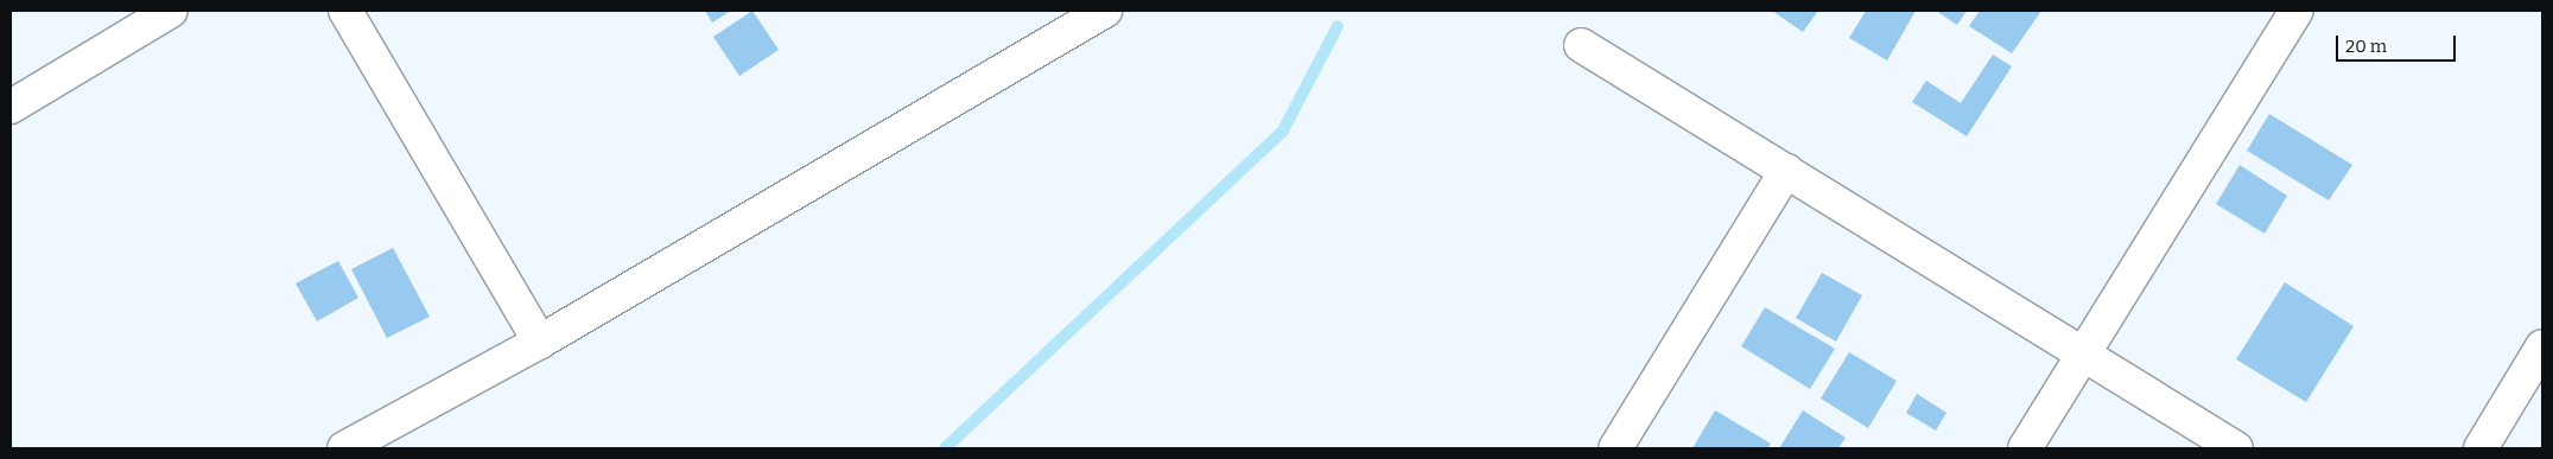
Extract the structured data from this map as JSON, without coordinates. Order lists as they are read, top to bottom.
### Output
{
  "scale_bar": "20 m"
}
